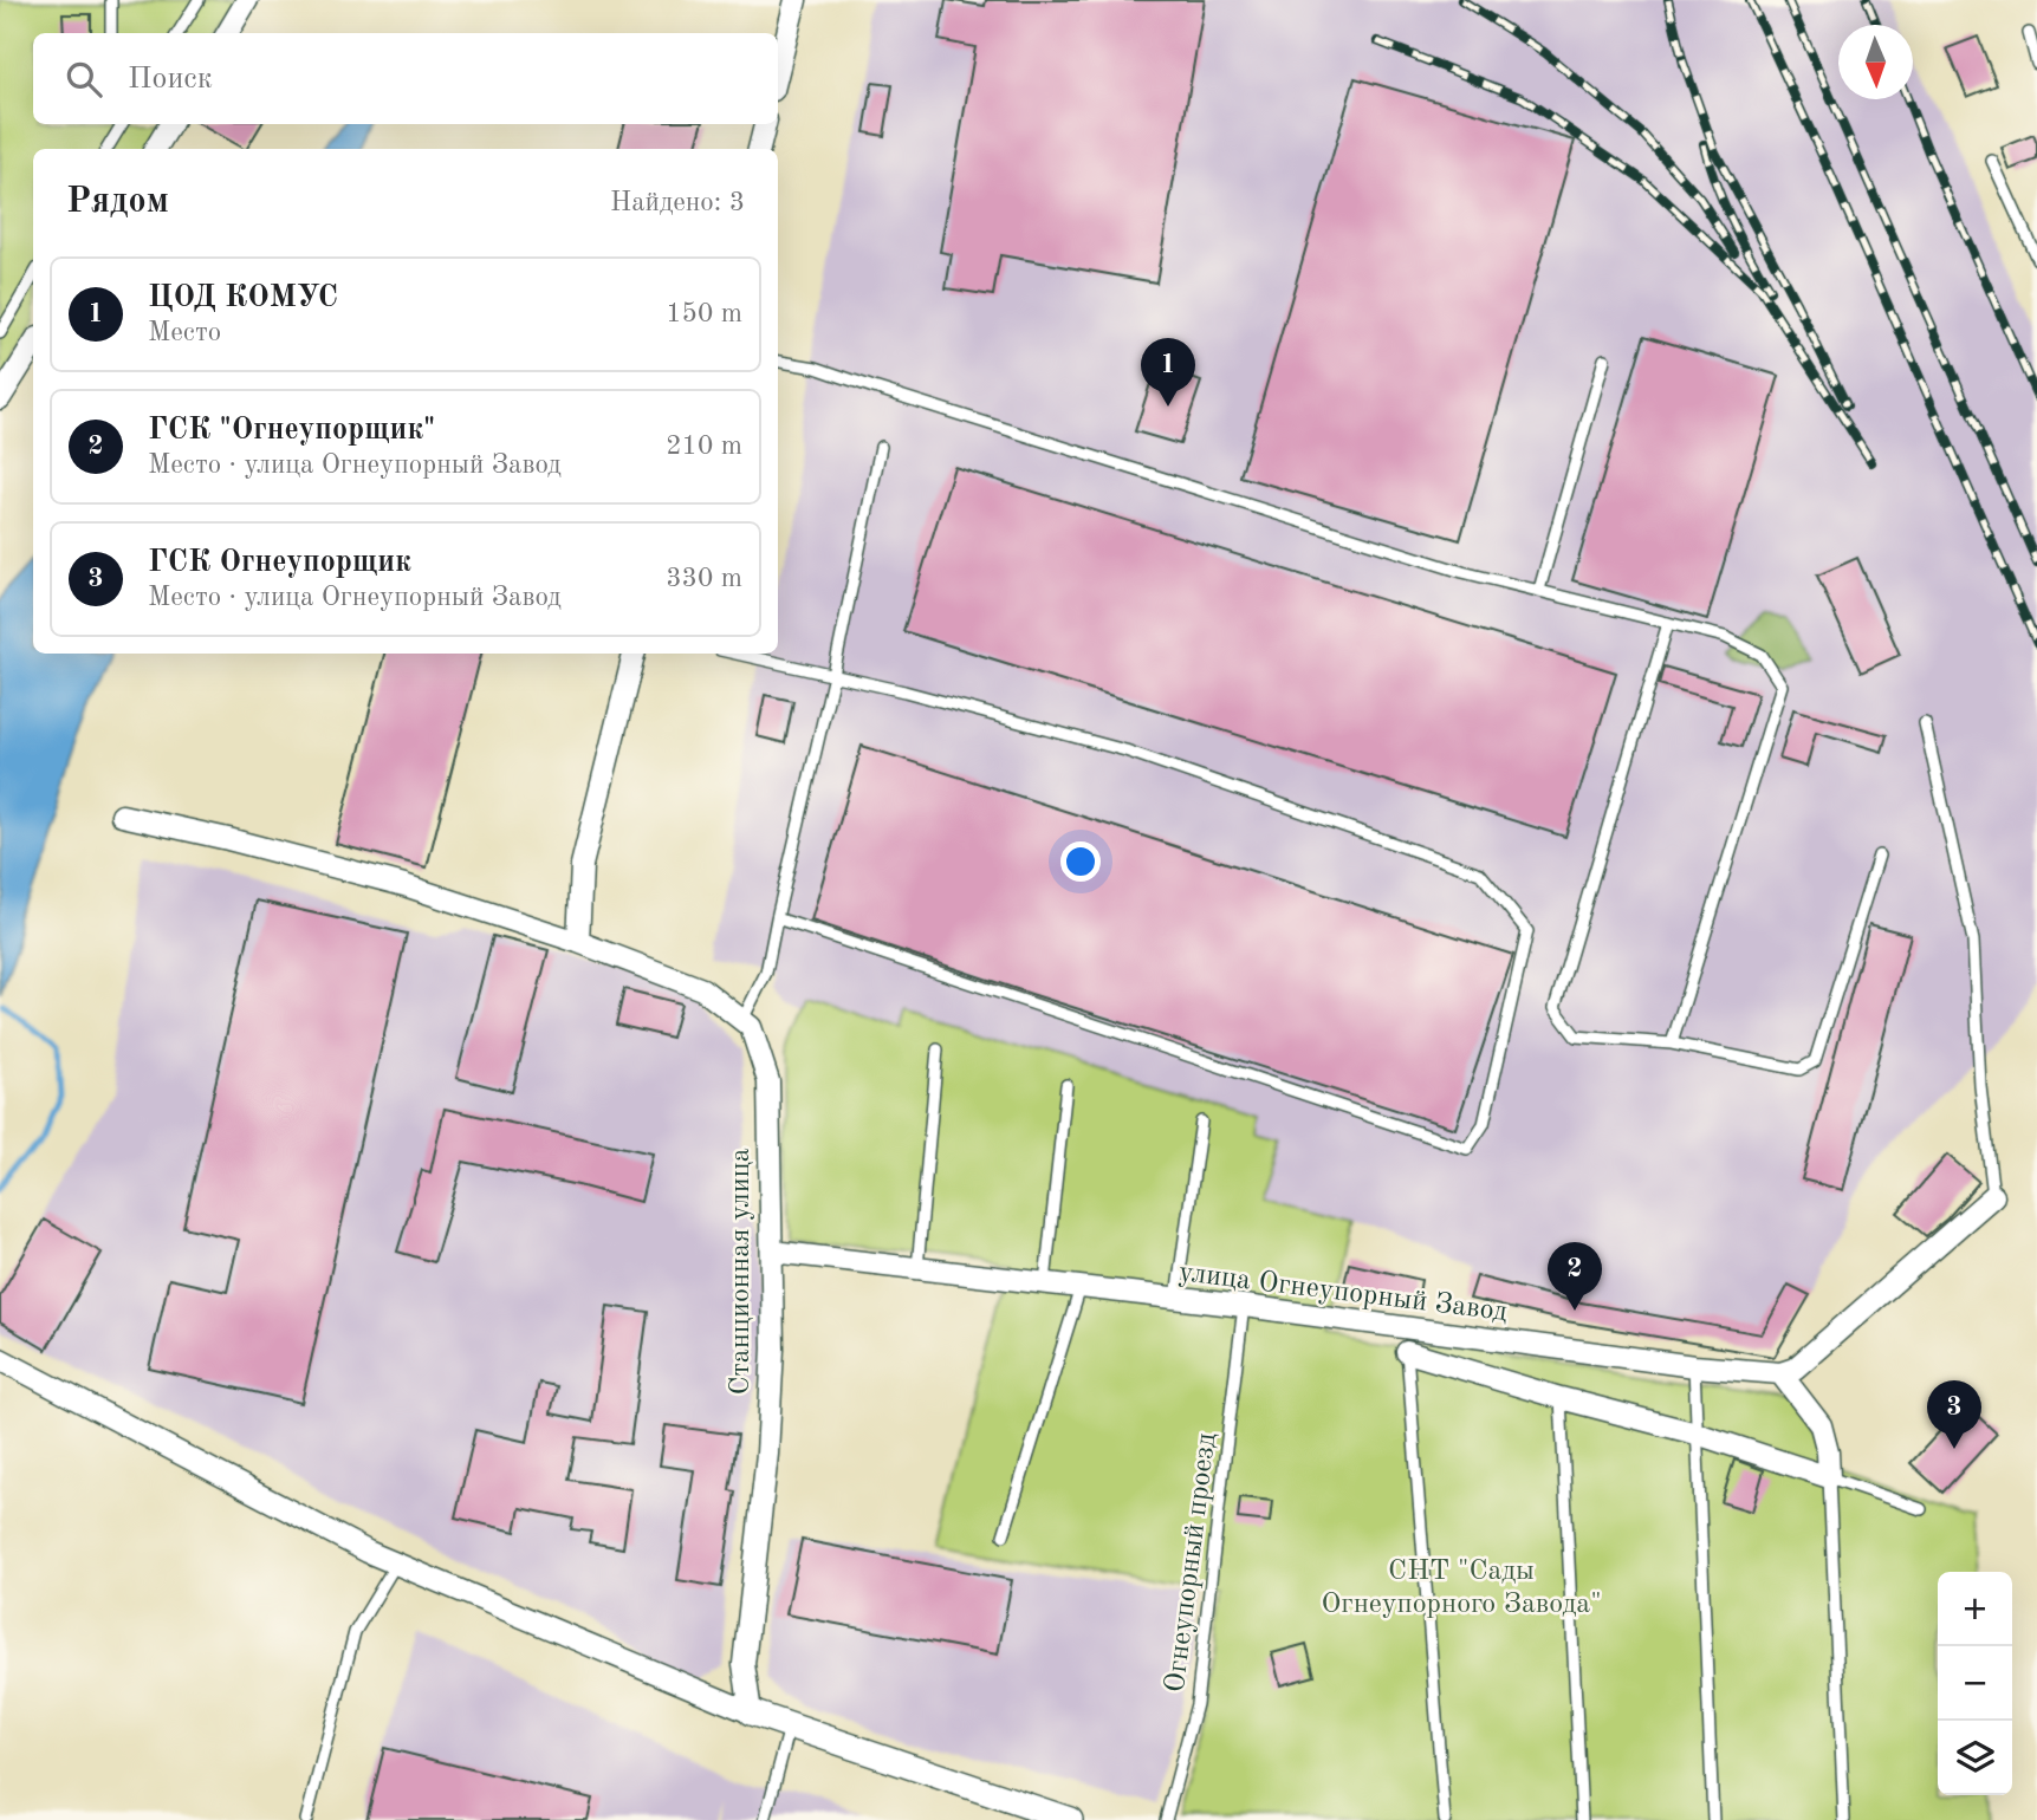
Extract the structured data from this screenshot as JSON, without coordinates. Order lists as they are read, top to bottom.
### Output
{
  "streets": {
    "street": ["Станционная улица", "улица Огнеупорный Завод"],
    "lane": ["Огнеупорный проезд"]
  },
  "crossings": [
    ["Станционная улица", "улица Огнеупорный Завод"],
    ["улица Огнеупорный Завод", "Огнеупорный проезд"]
  ],
  "parks": ["СНТ \"Сады Огнеупорного Завода\""],
  "north": "bottom",
  "page": {
    "search": "Поиск",
    "heading": ["Рядом", "Найдено: 3"],
    "list": [
      {
        "mark": "1",
        "name": "ЦОД КОМУС",
        "note": "Место",
        "value": "150 m"
      },
      {
        "mark": "2",
        "name": "ГСК \"Огнеупорщик\"",
        "note": "Место · улица Огнеупорный Завод",
        "value": "210 m"
      },
      {
        "mark": "3",
        "name": "ГСК Огнеупорщик",
        "note": "Место · улица Огнеупорный Завод",
        "value": "330 m"
      }
    ],
    "pins": ["1", "2", "3"],
    "map_buttons": ["+", "−"]
  }
}
